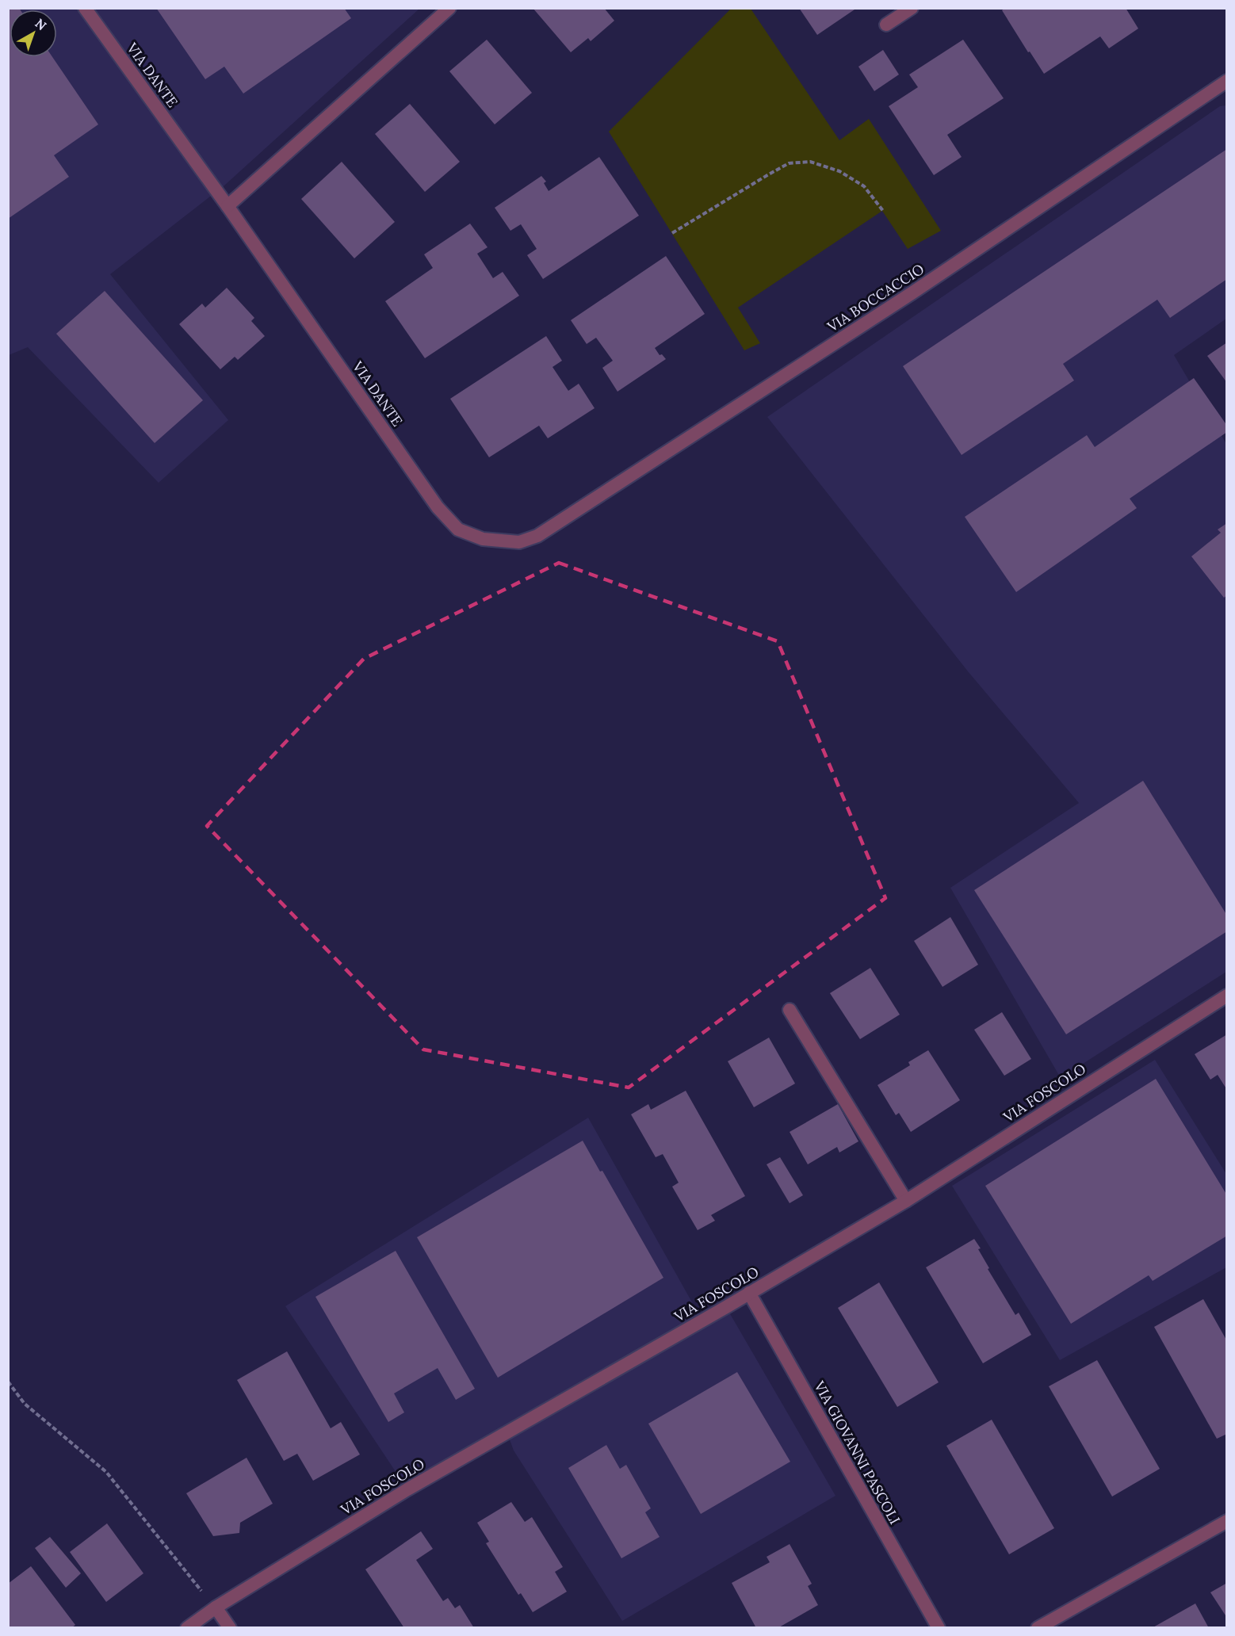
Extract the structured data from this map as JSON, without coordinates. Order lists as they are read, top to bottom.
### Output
{
  "streets": {
    "street": [
      "VIA DANTE",
      "VIA BOCCACCIO",
      "VIA FOSCOLO",
      "VIA GIOVANNI PASCOLI"
    ]
  },
  "crossings": [
    ["VIA DANTE", "VIA BOCCACCIO"],
    ["VIA FOSCOLO", "VIA GIOVANNI PASCOLI"]
  ],
  "north": "top right"
}
